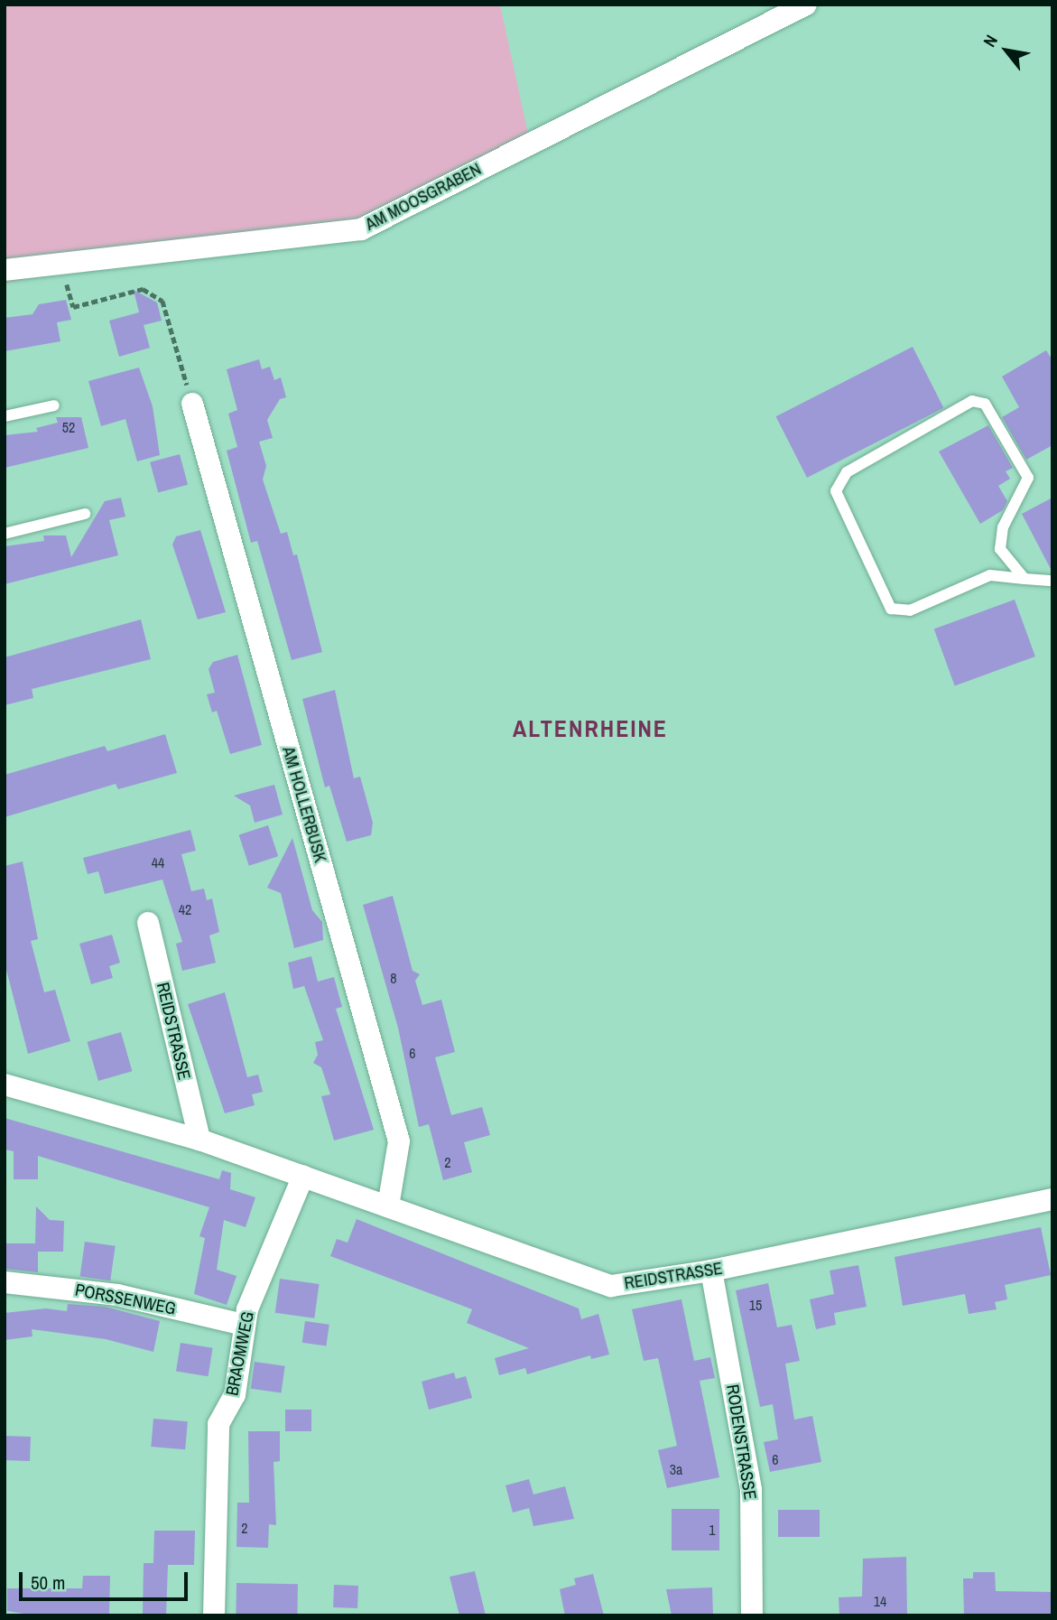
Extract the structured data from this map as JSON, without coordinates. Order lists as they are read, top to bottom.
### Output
{
  "streets": {
    "street": [
      "AM MOOSGRABEN",
      "AM HOLLERBUSK",
      "REIDSTRASSE",
      "PORSSENWEG",
      "BRAOMWEG",
      "RODENSTRASSE"
    ]
  },
  "crossings": [
    ["AM HOLLERBUSK", "REIDSTRASSE"],
    ["REIDSTRASSE", "BRAOMWEG"],
    ["REIDSTRASSE", "RODENSTRASSE"],
    ["PORSSENWEG", "BRAOMWEG"]
  ],
  "districts": ["ALTENRHEINE"],
  "house_numbers": [
    "52",
    "44",
    "42",
    "8",
    "6",
    "2",
    "15",
    "6",
    "3a",
    "2",
    "1",
    "14"
  ],
  "scale_bar": "50 m",
  "north": "top left"
}
